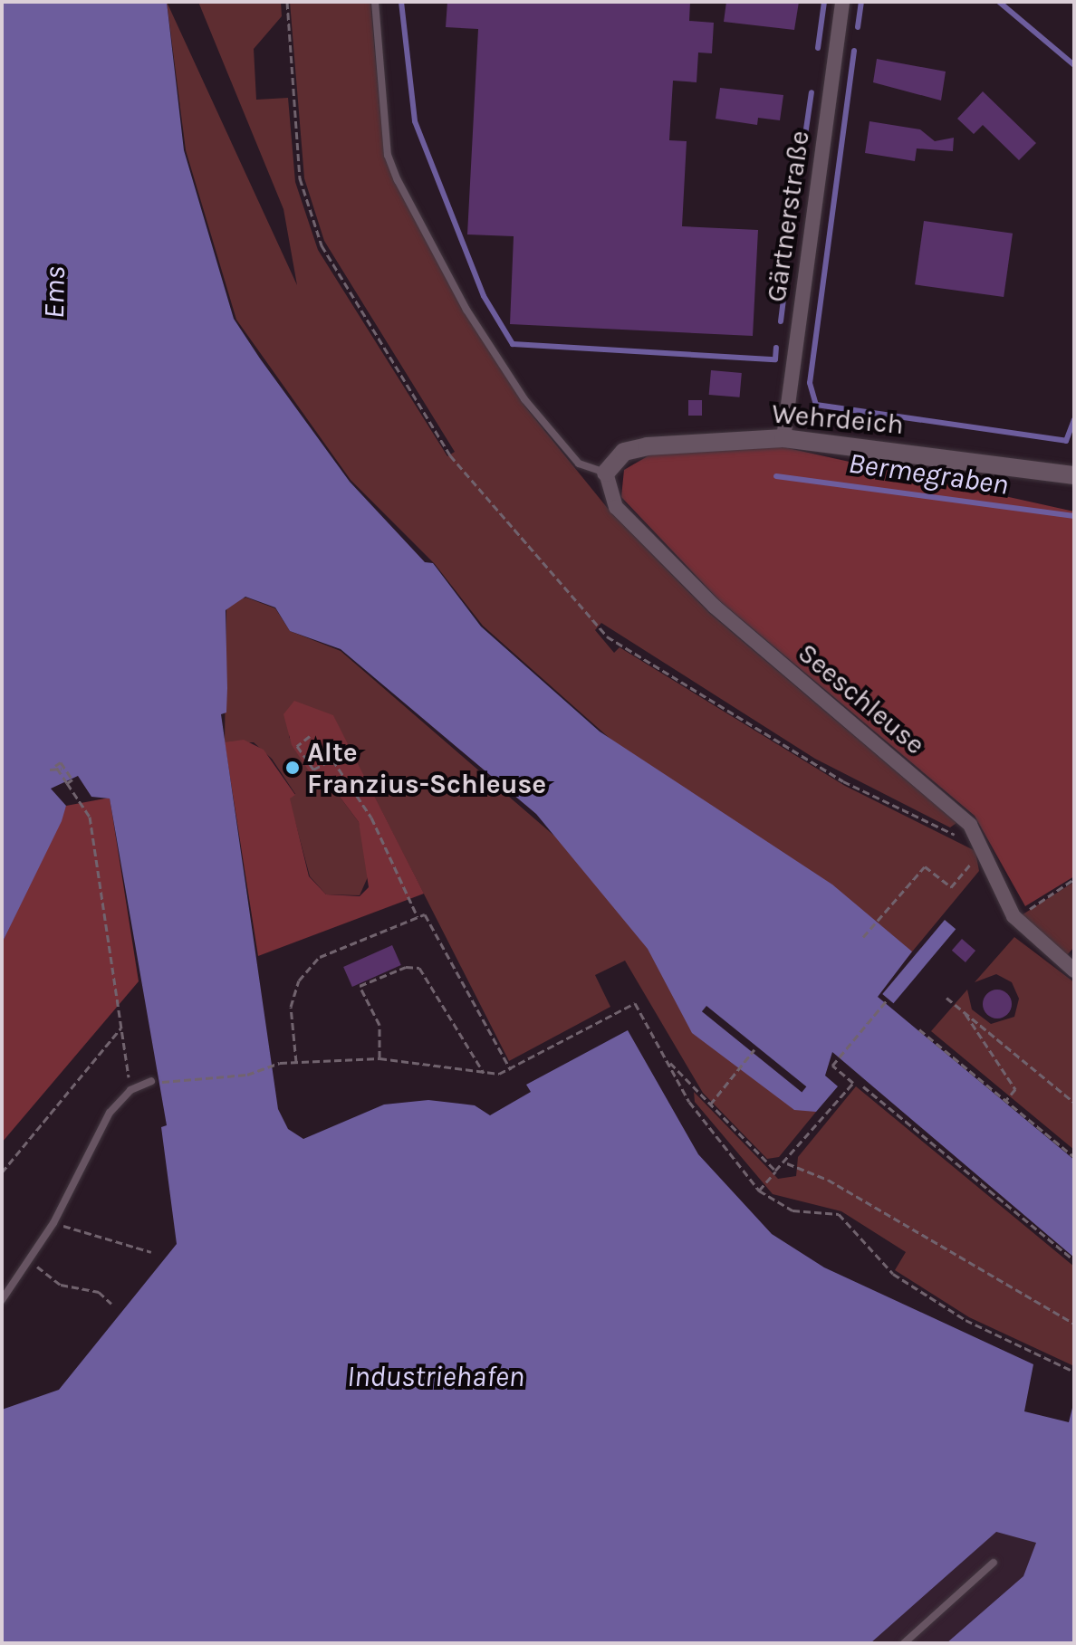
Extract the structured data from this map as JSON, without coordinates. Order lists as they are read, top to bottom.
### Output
{
  "streets": {
    "street": ["Gärtnerstraße", "Wehrdeich", "Seeschleuse"]
  },
  "crossings": [
    ["Gärtnerstraße", "Wehrdeich"],
    ["Wehrdeich", "Seeschleuse"]
  ],
  "water": ["Ems", "Bermegraben", "Industriehafen"],
  "places": ["Alte Franzius-Schleuse"]
}
